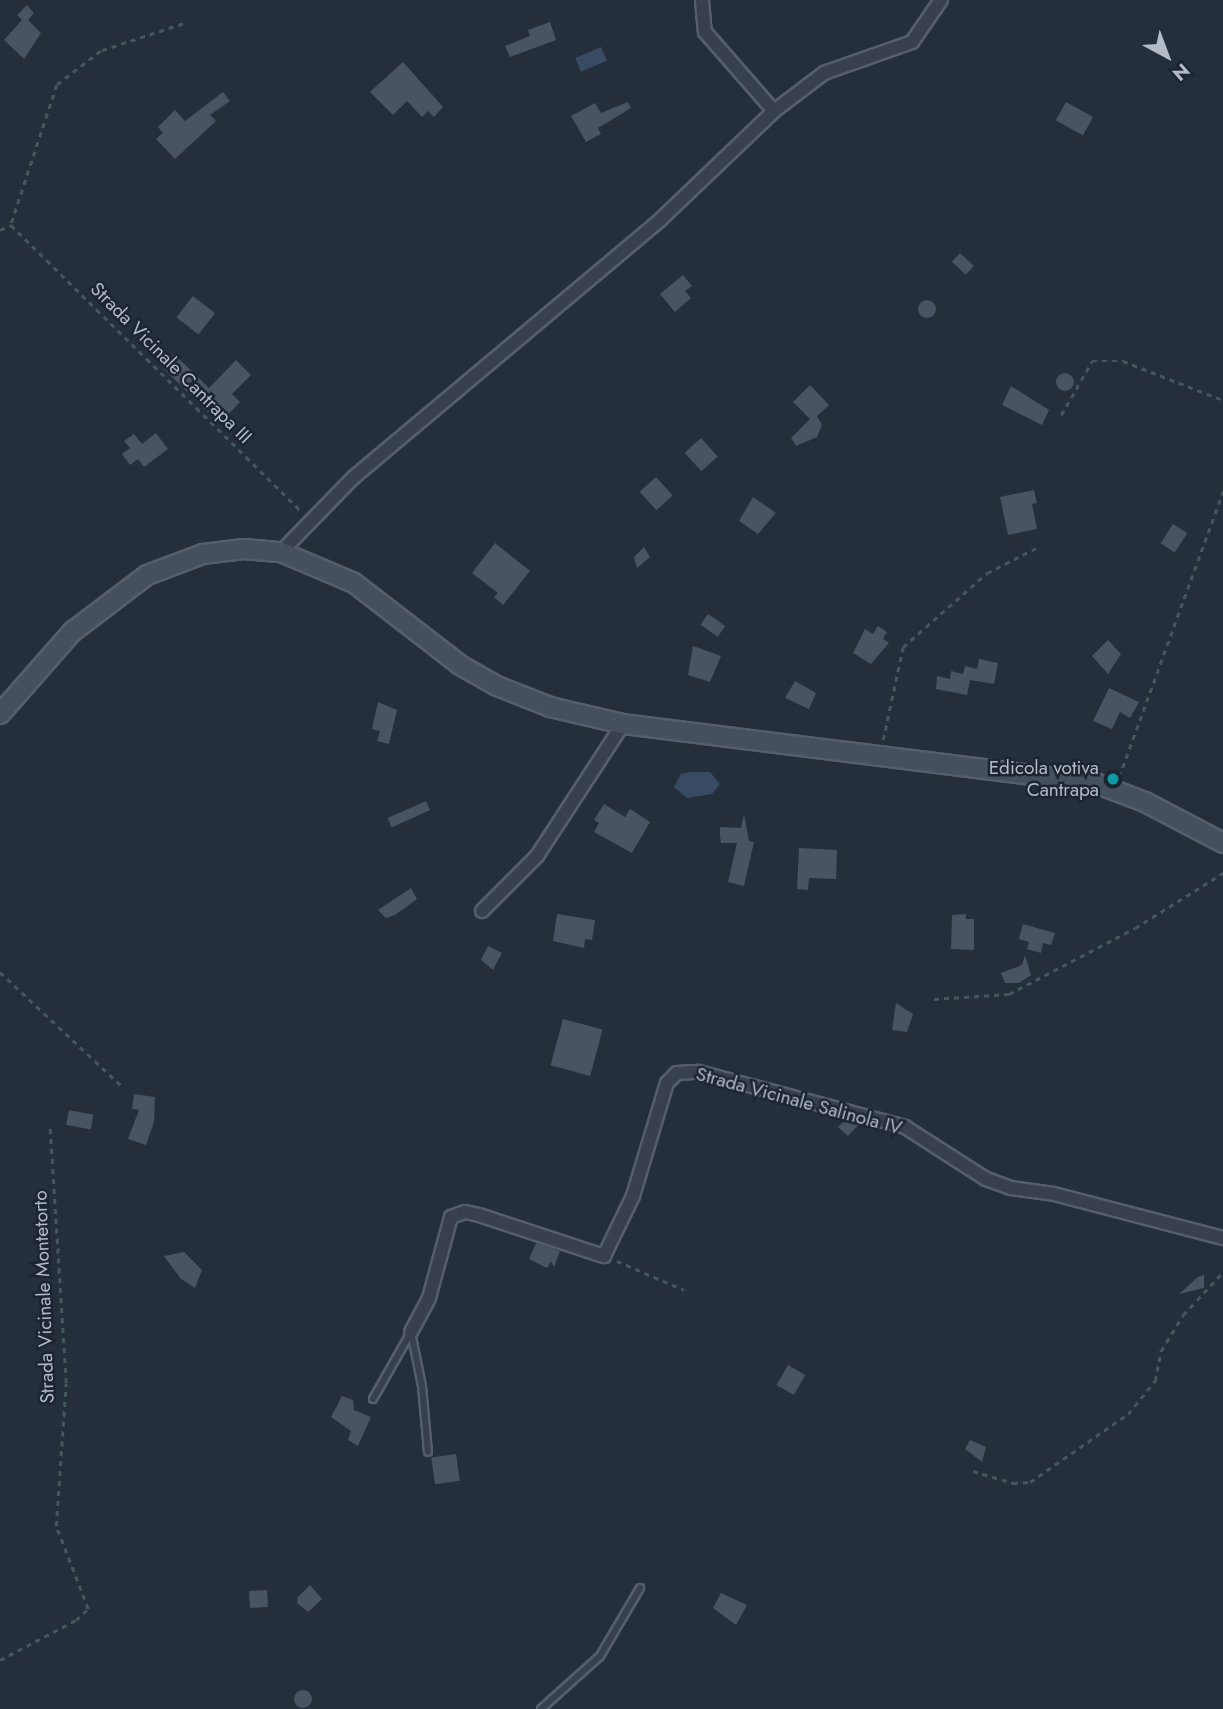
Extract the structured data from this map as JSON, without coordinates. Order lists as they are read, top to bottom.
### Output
{
  "streets": {
    "street": ["Strada Vicinale Salinola IV"],
    "path": ["Strada Vicinale Cantrapa III", "Strada Vicinale Montetorto"]
  },
  "places": ["Edicola votiva Cantrapa"],
  "north": "bottom right"
}
